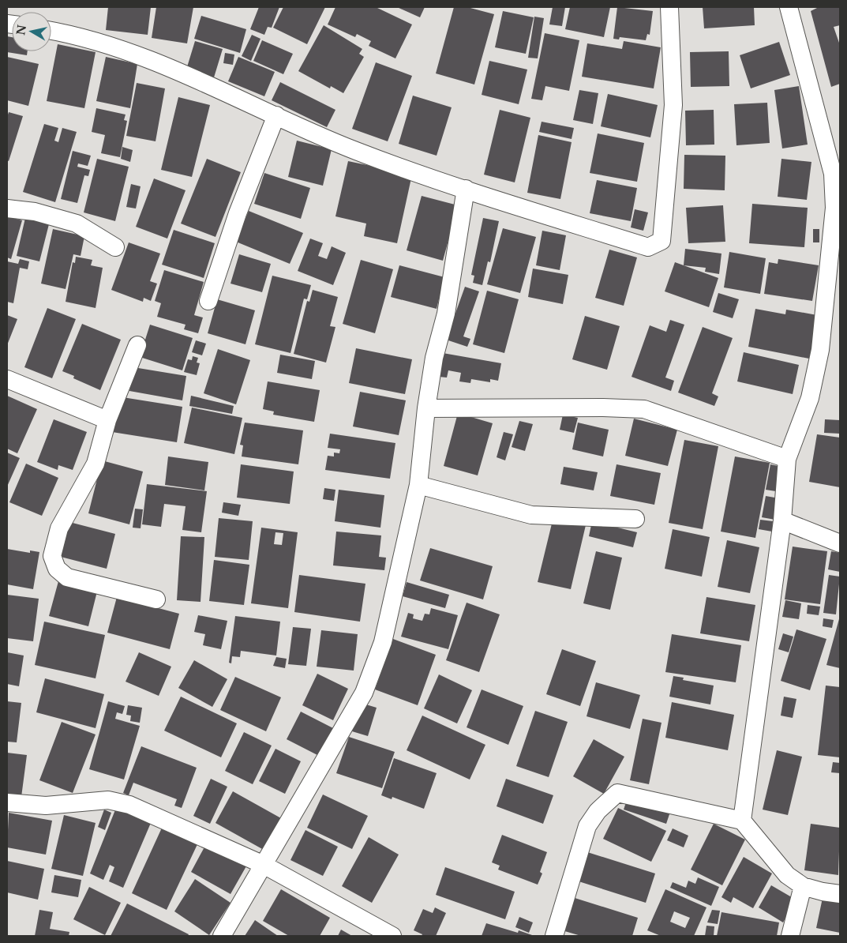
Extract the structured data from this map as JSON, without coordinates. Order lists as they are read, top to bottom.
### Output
{
  "north": "left"
}
